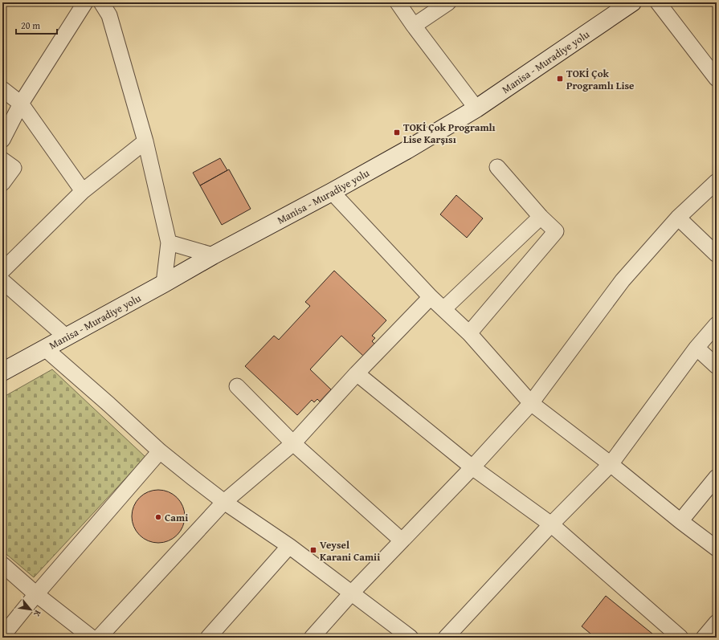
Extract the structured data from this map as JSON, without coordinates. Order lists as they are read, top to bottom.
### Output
{
  "streets": {
    "main road": ["Manisa - Muradiye yolu"]
  },
  "places": {
    "transit": ["TOKİ Çok Programlı Lise", "TOKİ Çok Programlı Lise Karşısı", "Veysel Karani Camii"],
    "other": ["Cami"]
  },
  "scale_bar": "20 m",
  "north": "bottom right"
}
